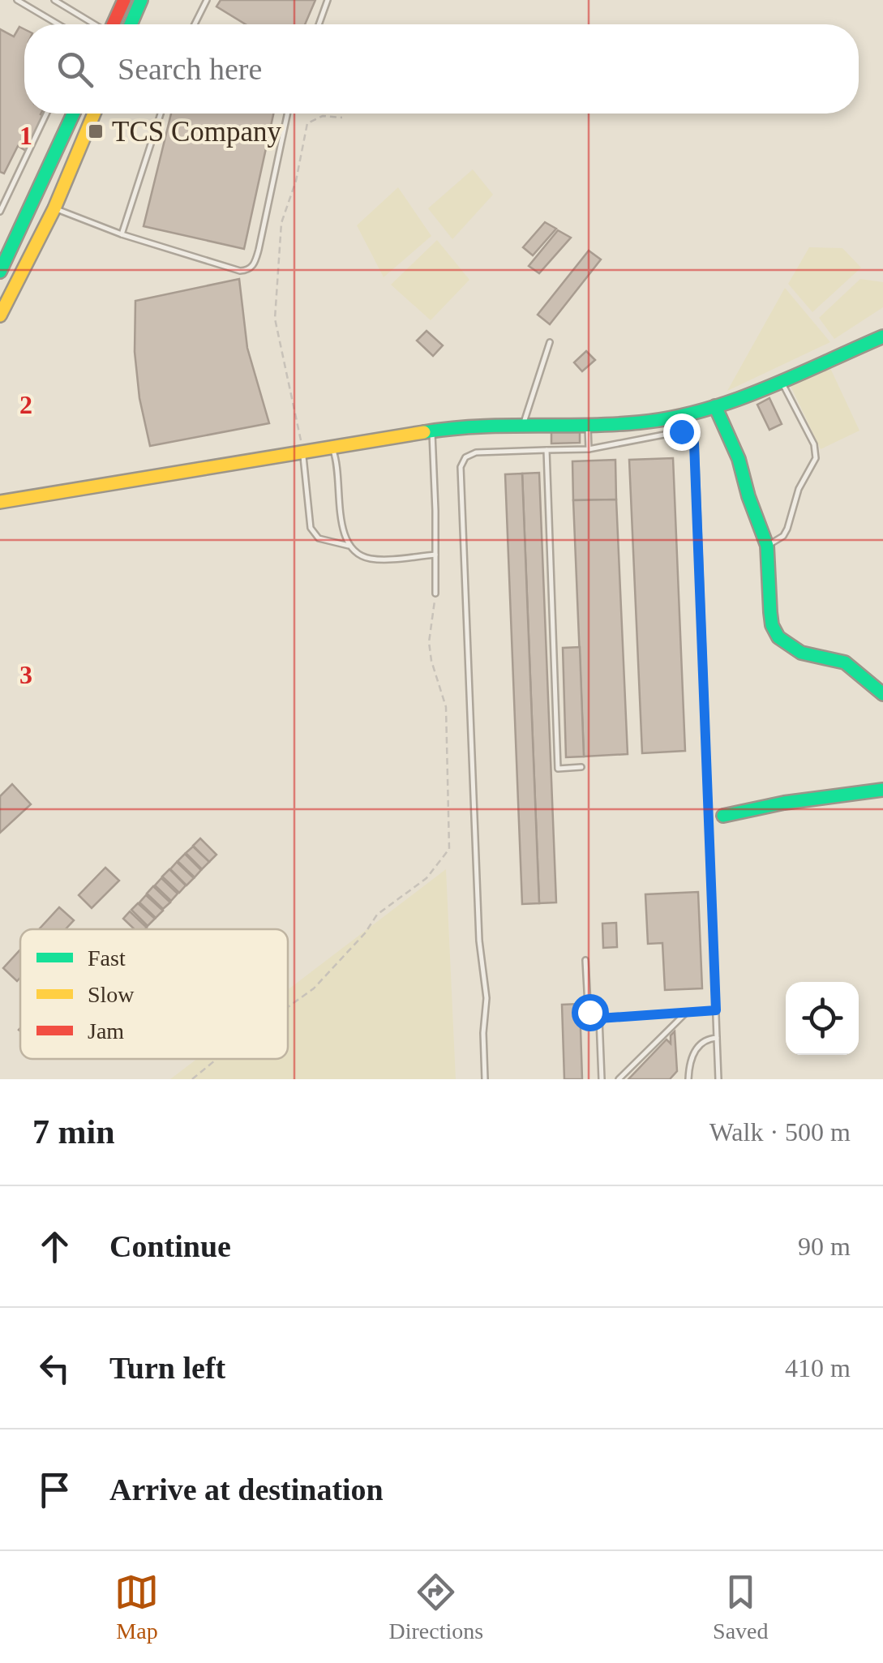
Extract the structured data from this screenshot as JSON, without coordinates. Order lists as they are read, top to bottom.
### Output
{
  "places": {
    "transit": ["TCS Company"]
  },
  "legend": ["Fast", "Slow", "Jam"],
  "page": {
    "search": "Search here",
    "heading": ["7 min", "Walk · 500 m"],
    "list": [
      ["Continue", "90 m"],
      ["Turn left", "410 m"],
      "Arrive at destination"
    ],
    "nav": ["Map", "Directions", "Saved"]
  },
  "grid": {
    "rows": ["1", "2", "3"]
  }
}
